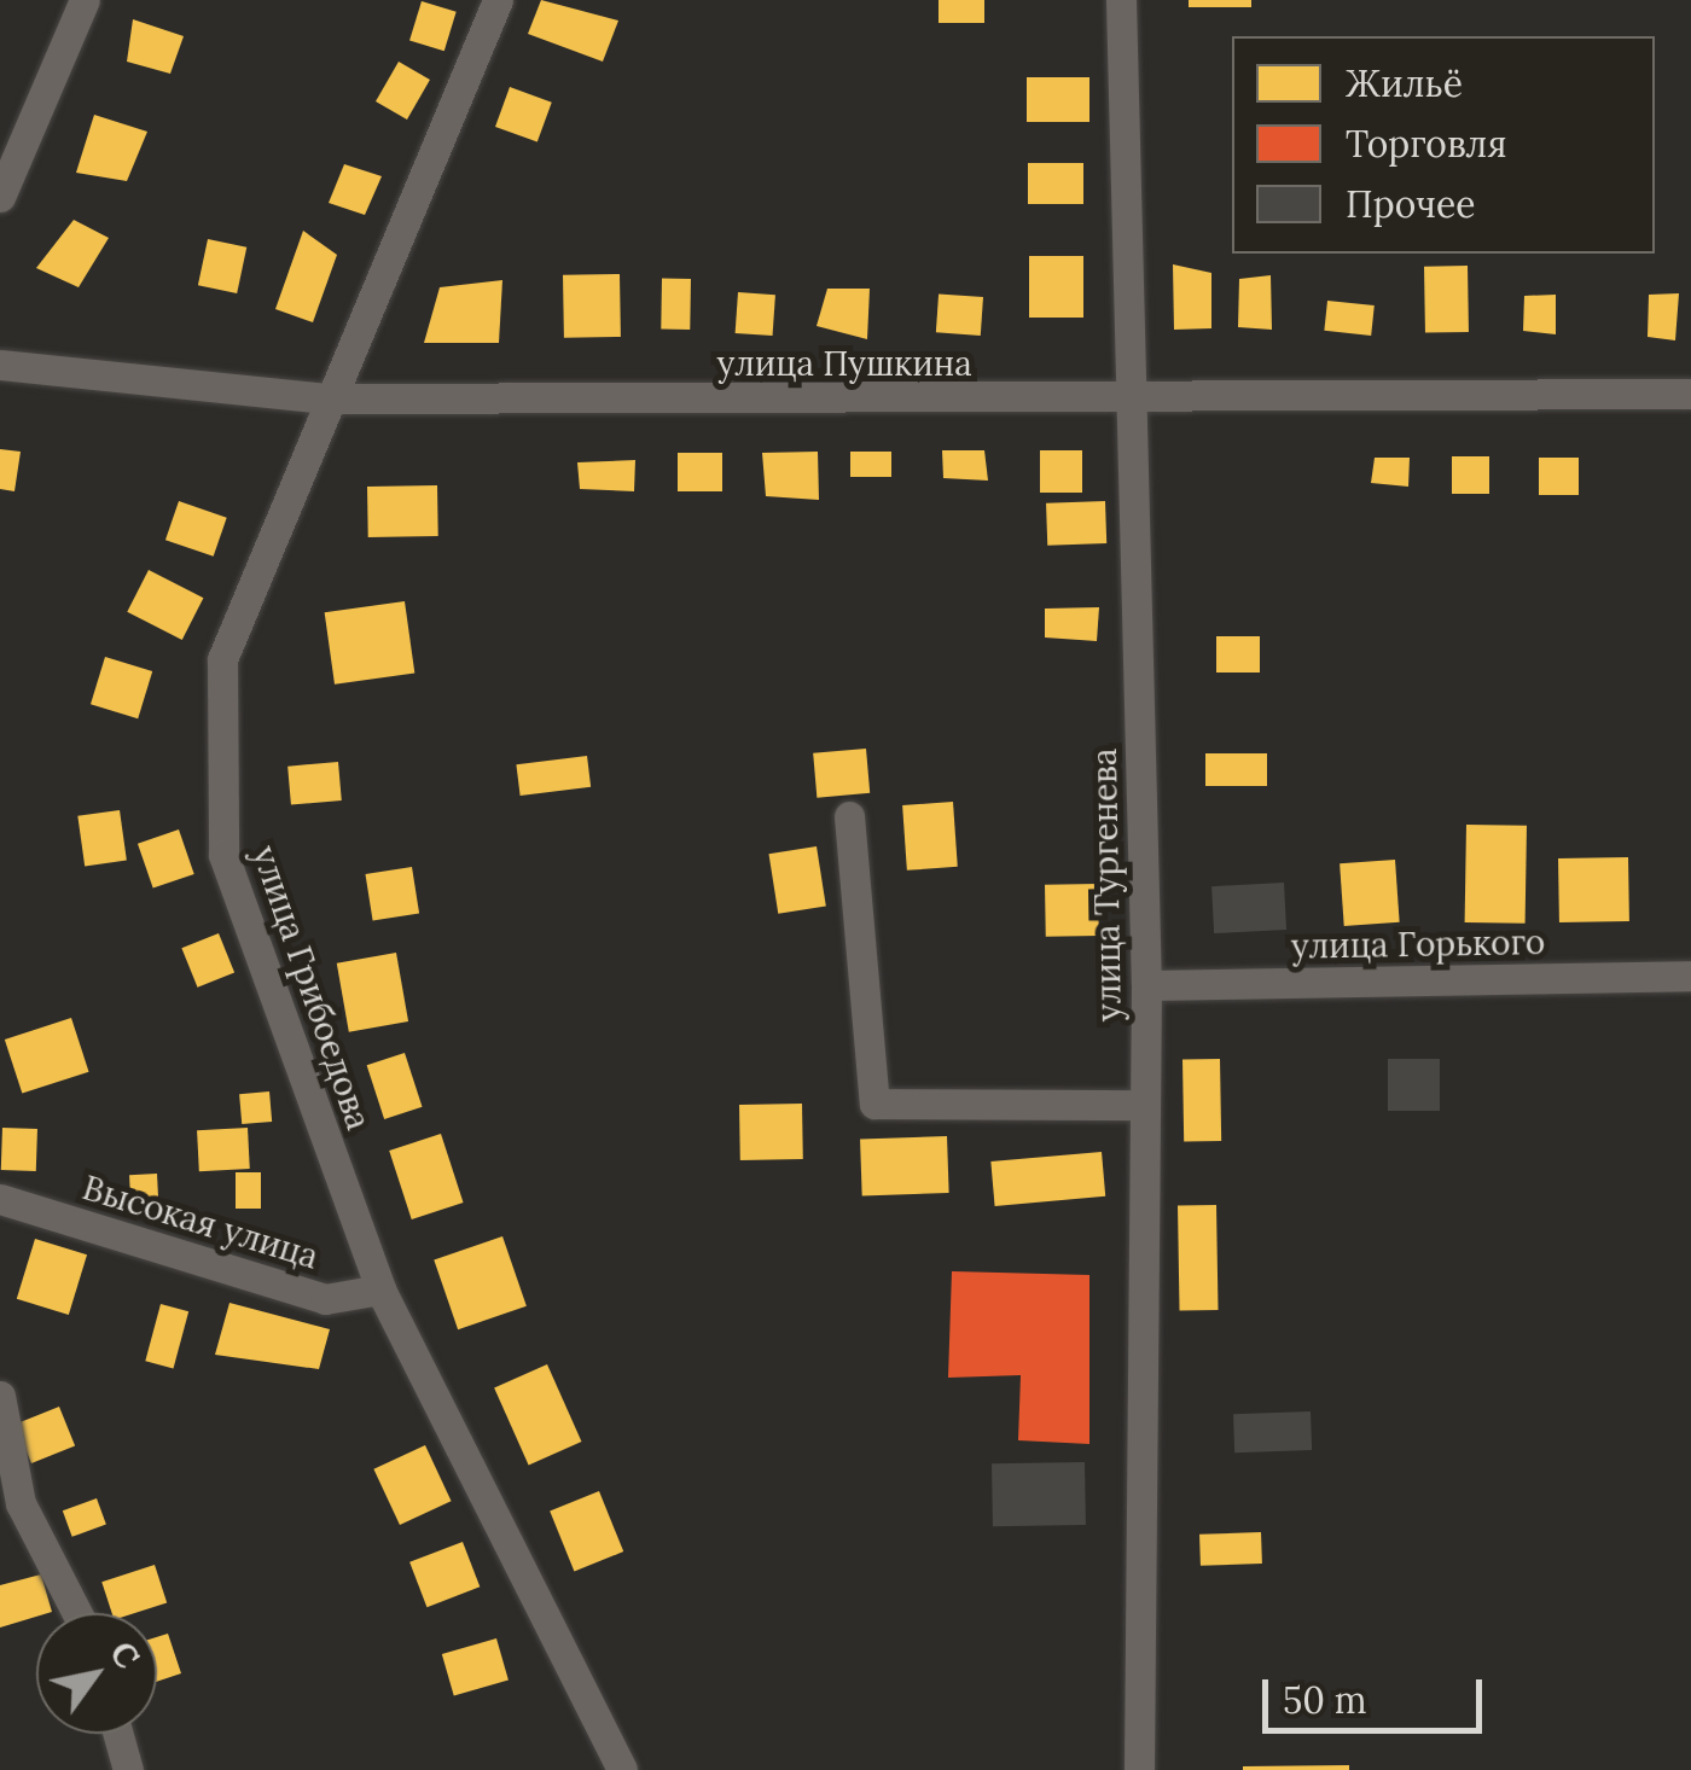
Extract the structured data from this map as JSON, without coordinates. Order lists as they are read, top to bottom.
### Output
{
  "streets": {
    "street": [
      "улица Пушкина",
      "улица Тургенева",
      "улица Горького",
      "улица Грибоедова",
      "Высокая улица"
    ]
  },
  "crossings": [
    ["улица Пушкина", "улица Тургенева"],
    ["улица Пушкина", "улица Грибоедова"],
    ["улица Тургенева", "улица Горького"],
    ["улица Грибоедова", "Высокая улица"]
  ],
  "legend": ["Жильё", "Торговля", "Прочее"],
  "scale_bar": "50 m",
  "north": "top right"
}
